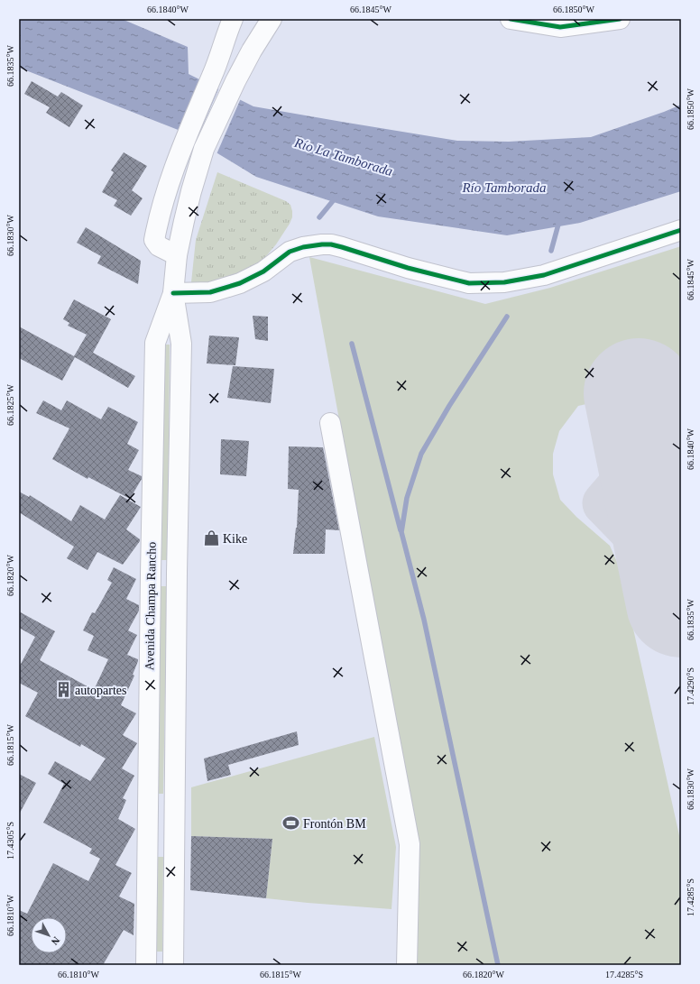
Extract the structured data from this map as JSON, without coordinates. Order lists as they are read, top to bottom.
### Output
{
  "streets": {
    "main road": ["Avenida Champa Rancho"]
  },
  "water": ["Río La Tamborada", "Río Tamborada"],
  "places": {
    "shop": ["Kike"],
    "building": ["autopartes"],
    "sports": ["Frontón BM"]
  },
  "north": "bottom right",
  "coordinates": [
    "66.1840°W",
    "66.1845°W",
    "66.1850°W",
    "66.1835°W",
    "66.1830°W",
    "66.1825°W",
    "66.1820°W",
    "17.4290°S",
    "66.1815°W",
    "17.4305°S",
    "17.4285°S",
    "66.1810°W"
  ]
}
